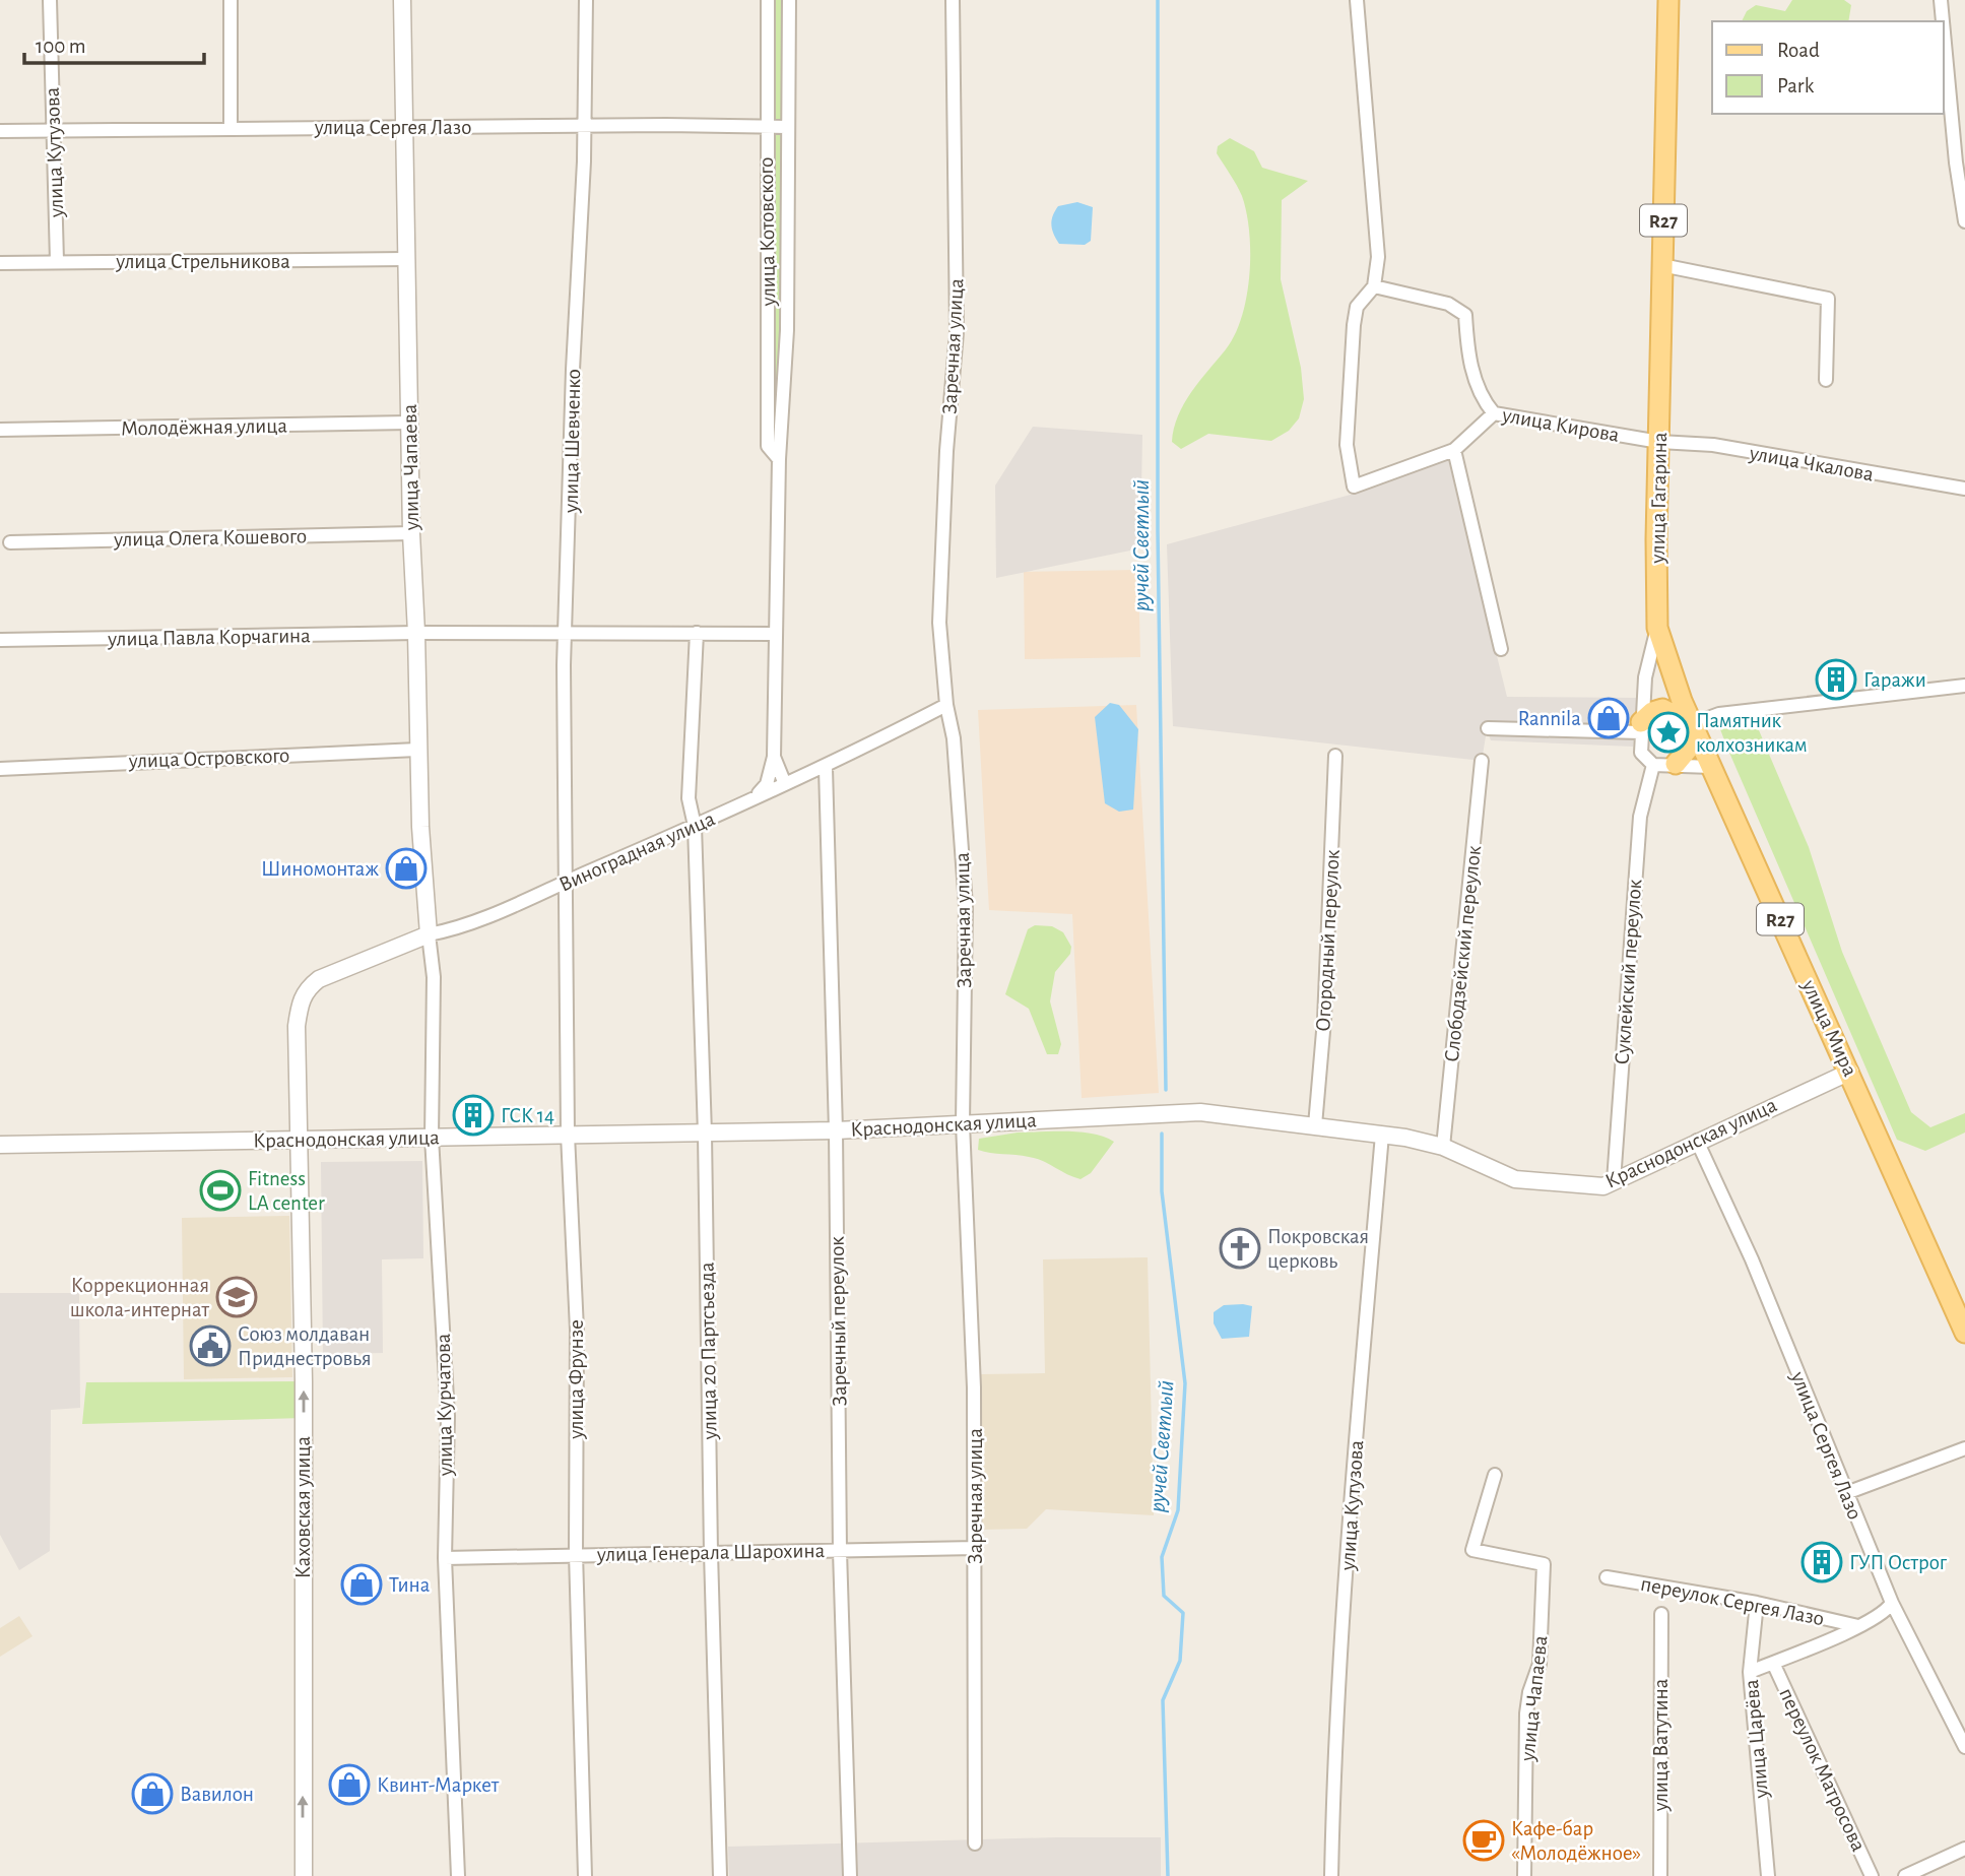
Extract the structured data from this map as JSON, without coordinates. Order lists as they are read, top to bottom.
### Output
{
  "streets": {
    "main road": ["R27", "улица Гагарина", "улица Мира"],
    "street": [
      "улица Сергея Лазо",
      "улица Кутузова",
      "улица Котовского",
      "улица Стрельникова",
      "Заречная улица",
      "улица Кирова",
      "Молодёжная улица",
      "улица Шевченко",
      "улица Чкалова",
      "улица Чапаева",
      "улица Олега Кошевого",
      "улица Павла Корчагина",
      "улица Островского",
      "Виноградная улица",
      "Огородный переулок",
      "Слободзейский переулок",
      "Суклейский переулок",
      "Краснодонская улица",
      "Заречный переулок",
      "улица 20 Партсъезда",
      "улица Фрунзе",
      "улица Курчатова",
      "Каховская улица",
      "улица Генерала Шарохина",
      "переулок Сергея Лазо",
      "улица Царёва",
      "улица Ватутина",
      "переулок Матросова"
    ]
  },
  "crossings": [
    ["улица Сергея Лазо", "улица Кутузова"],
    ["улица Сергея Лазо", "улица Котовского"],
    ["улица Сергея Лазо", "улица Шевченко"],
    ["улица Сергея Лазо", "улица Чапаева"],
    ["улица Сергея Лазо", "Краснодонская улица"],
    ["улица Сергея Лазо", "переулок Сергея Лазо"],
    ["улица Кутузова", "улица Стрельникова"],
    ["улица Кутузова", "Краснодонская улица"],
    ["улица Котовского", "улица Павла Корчагина"],
    ["улица Котовского", "Виноградная улица"],
    ["улица Стрельникова", "улица Чапаева"],
    ["Заречная улица", "Виноградная улица"],
    ["Заречная улица", "Краснодонская улица"],
    ["Заречная улица", "улица Генерала Шарохина"],
    ["улица Кирова", "улица Чкалова"],
    ["улица Кирова", "улица Гагарина"],
    ["Молодёжная улица", "улица Чапаева"],
    ["улица Шевченко", "улица Павла Корчагина"],
    ["улица Шевченко", "Виноградная улица"],
    ["улица Шевченко", "улица Фрунзе"],
    ["улица Чкалова", "улица Гагарина"],
    ["улица Чапаева", "улица Олега Кошевого"],
    ["улица Чапаева", "улица Павла Корчагина"],
    ["улица Чапаева", "улица Островского"],
    ["улица Чапаева", "Виноградная улица"],
    ["улица Чапаева", "улица Курчатова"],
    ["улица Гагарина", "Суклейский переулок"],
    ["улица Гагарина", "улица Мира"],
    ["улица Павла Корчагина", "улица 20 Партсъезда"],
    ["Виноградная улица", "Заречный переулок"],
    ["Виноградная улица", "улица 20 Партсъезда"],
    ["Виноградная улица", "улица Фрунзе"],
    ["Виноградная улица", "улица Курчатова"],
    ["Виноградная улица", "Каховская улица"],
    ["Огородный переулок", "Краснодонская улица"],
    ["Слободзейский переулок", "Краснодонская улица"],
    ["Суклейский переулок", "улица Мира"],
    ["Суклейский переулок", "Краснодонская улица"],
    ["улица Мира", "Краснодонская улица"],
    ["Краснодонская улица", "Заречный переулок"],
    ["Краснодонская улица", "улица 20 Партсъезда"],
    ["Краснодонская улица", "улица Фрунзе"],
    ["Краснодонская улица", "улица Курчатова"],
    ["Краснодонская улица", "Каховская улица"],
    ["Заречный переулок", "улица Генерала Шарохина"],
    ["улица 20 Партсъезда", "улица Генерала Шарохина"],
    ["улица Фрунзе", "улица Генерала Шарохина"],
    ["улица Курчатова", "улица Генерала Шарохина"],
    ["переулок Сергея Лазо", "улица Царёва"],
    ["переулок Сергея Лазо", "переулок Матросова"]
  ],
  "one_way": ["Каховская улица"],
  "water": ["ручей Светлый"],
  "places": {
    "building": ["Гаражи", "ГСК 14", "ГУП Острог"],
    "shop": [
      "Rannila",
      "Шиномонтаж",
      "Тина",
      "Квинт-Маркет",
      "Вавилон"
    ],
    "place": ["Памятник колхозникам"],
    "sports": ["Fitness LA center"],
    "church": ["Покровская церковь"],
    "school or university": ["Коррекционная школа-интернат"],
    "public building": ["Союз молдаван Приднестровья"],
    "cafe": ["Кафе-бар «Молодёжное»"]
  },
  "legend": ["Road", "Park"],
  "scale_bar": "100 m"
}
